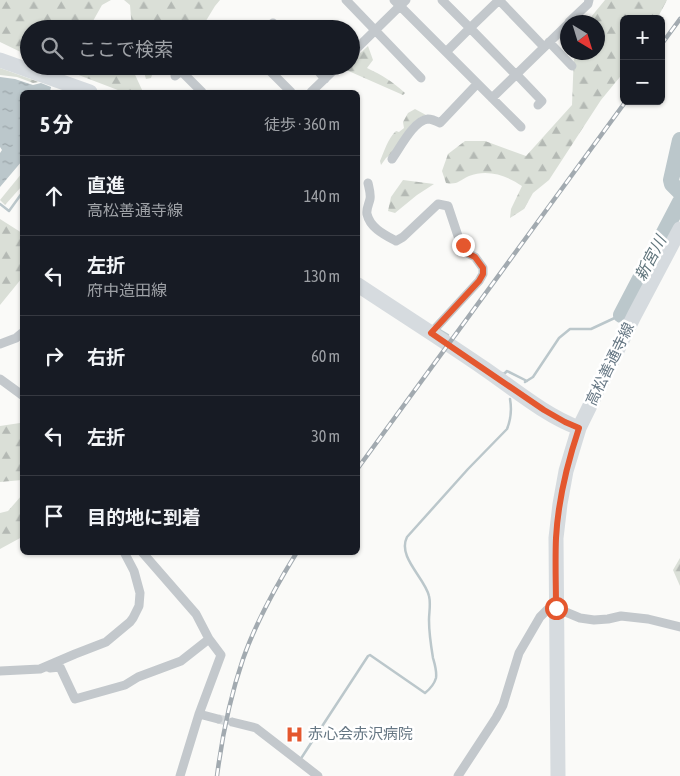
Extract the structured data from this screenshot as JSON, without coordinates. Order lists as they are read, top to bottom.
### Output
{
  "streets": {
    "main road": ["高松善通寺線"]
  },
  "water": ["新宮川"],
  "places": {
    "hospital": ["赤心会赤沢病院"]
  },
  "north": "bottom right",
  "page": {
    "map_buttons": ["+", "−"],
    "search": "ここで検索",
    "heading": ["5 分", "徒歩 · 360 m"],
    "list": [
      ["直進", "高松善通寺線", "140 m"],
      ["左折", "府中造田線", "130 m"],
      ["右折", "60 m"],
      ["左折", "30 m"],
      "目的地に到着"
    ]
  }
}
